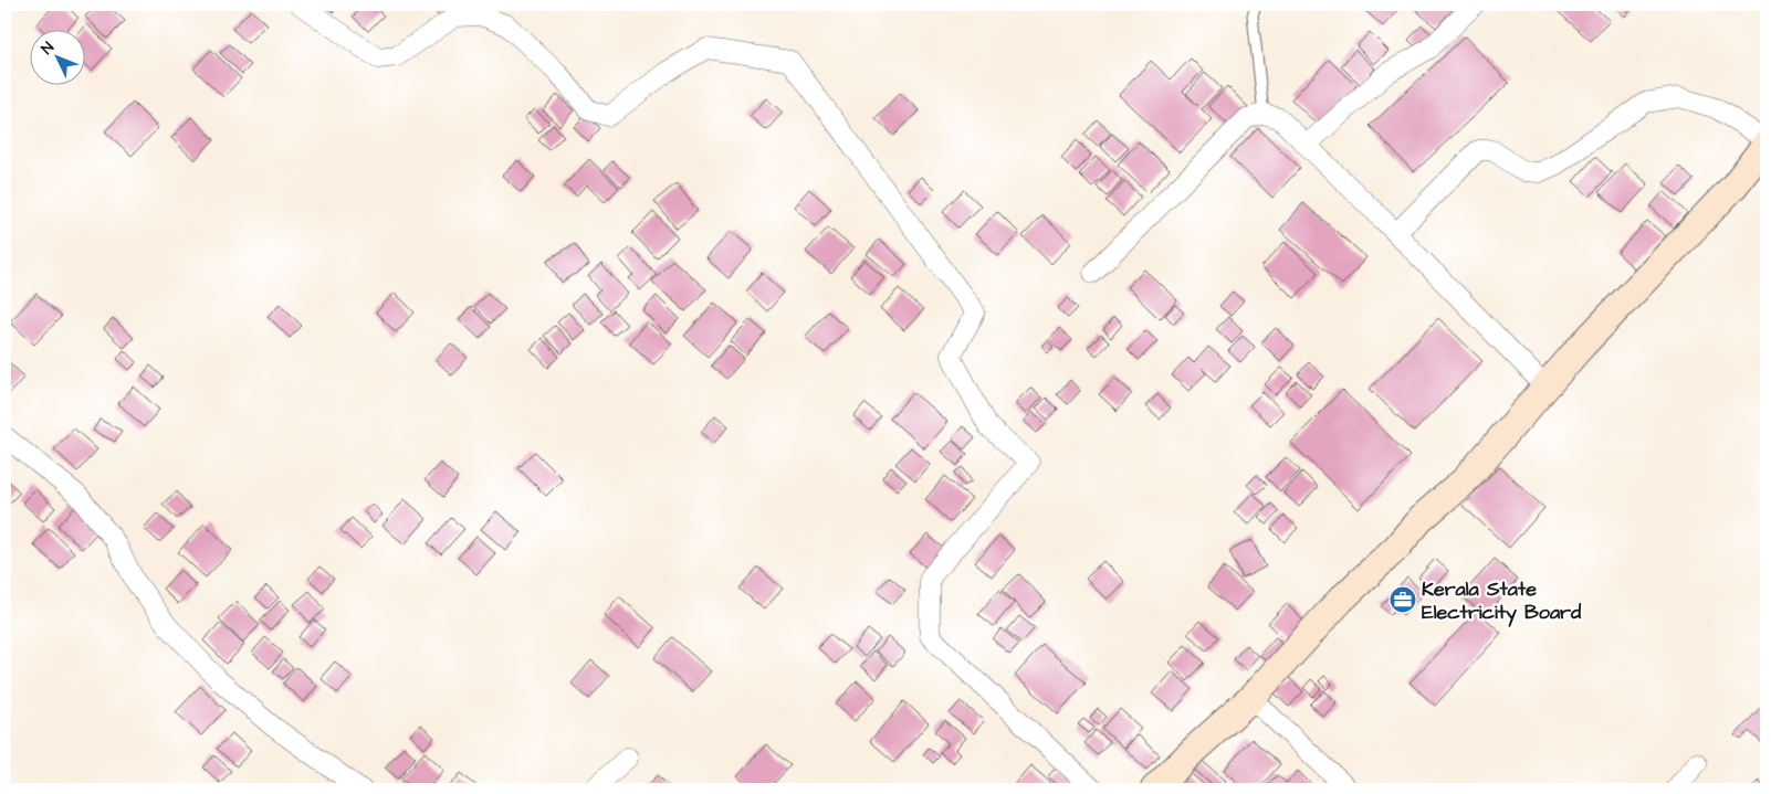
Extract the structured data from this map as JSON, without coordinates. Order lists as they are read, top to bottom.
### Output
{
  "places": {
    "office": ["Kerala State Electricity Board"]
  },
  "north": "top left"
}
